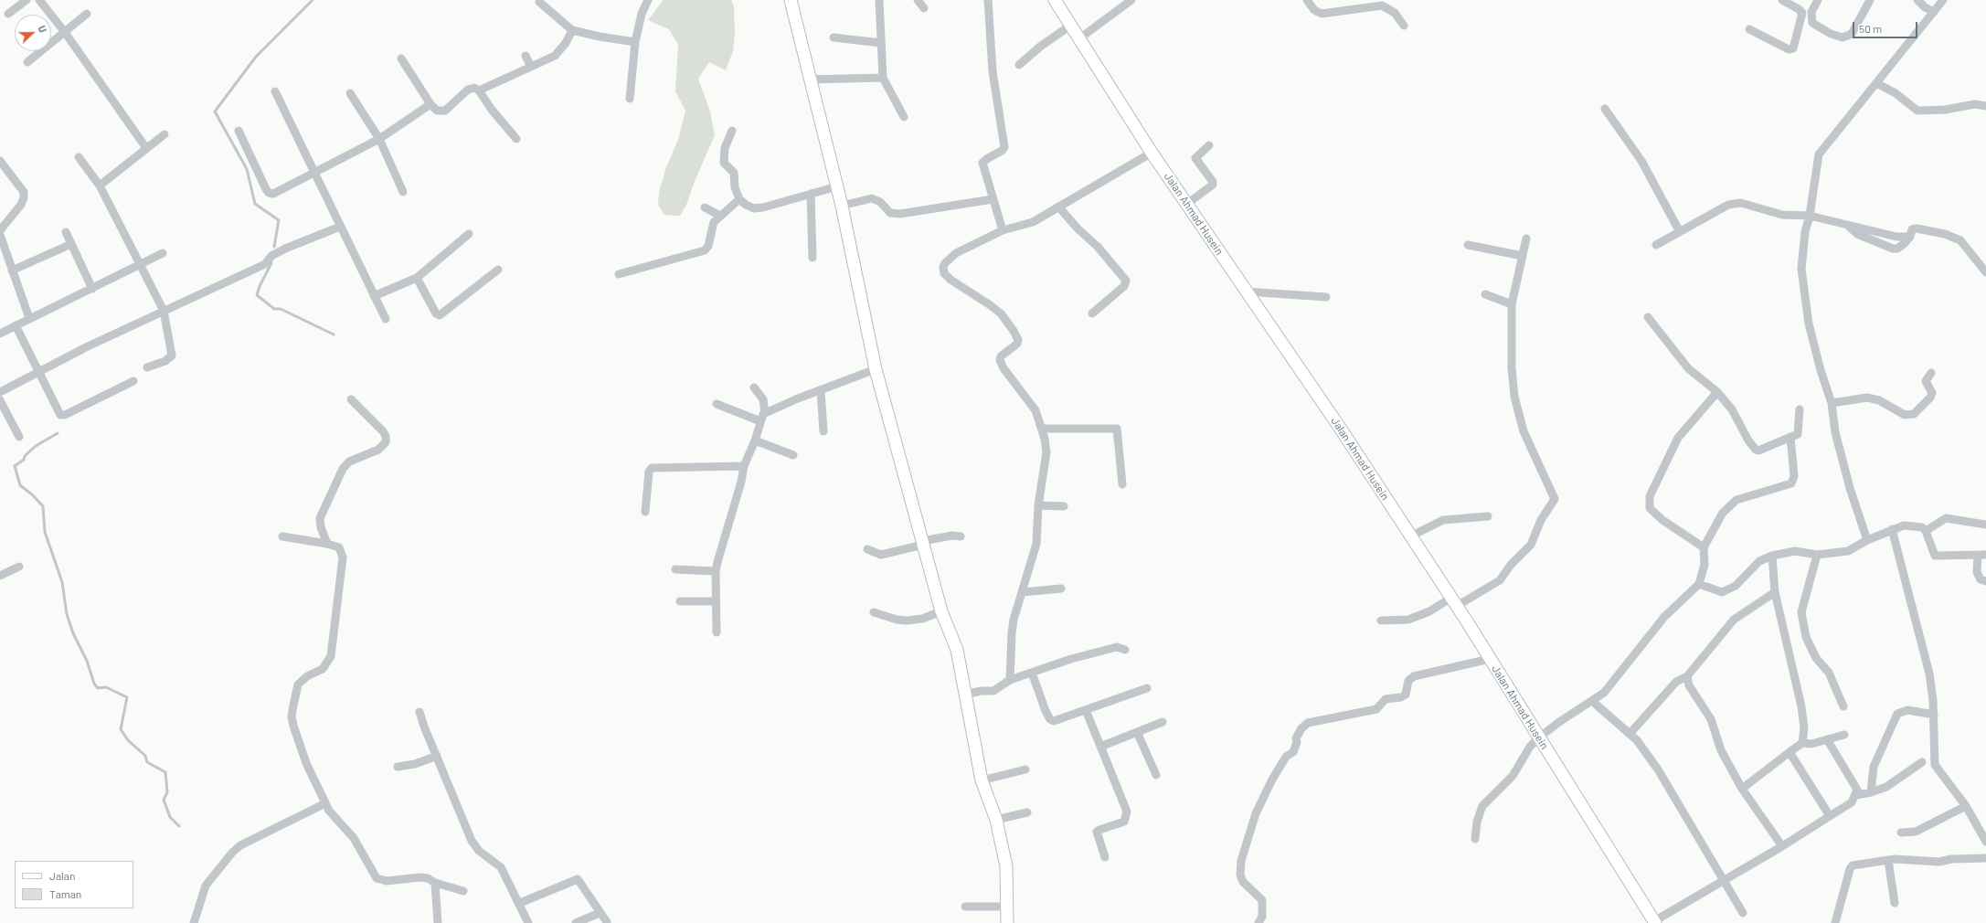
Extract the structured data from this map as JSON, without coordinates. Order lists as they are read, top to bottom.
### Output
{
  "streets": {
    "main road": ["Jalan Ahmad Husein"]
  },
  "legend": ["Jalan", "Taman"],
  "scale_bar": "50 m",
  "north": "right"
}
